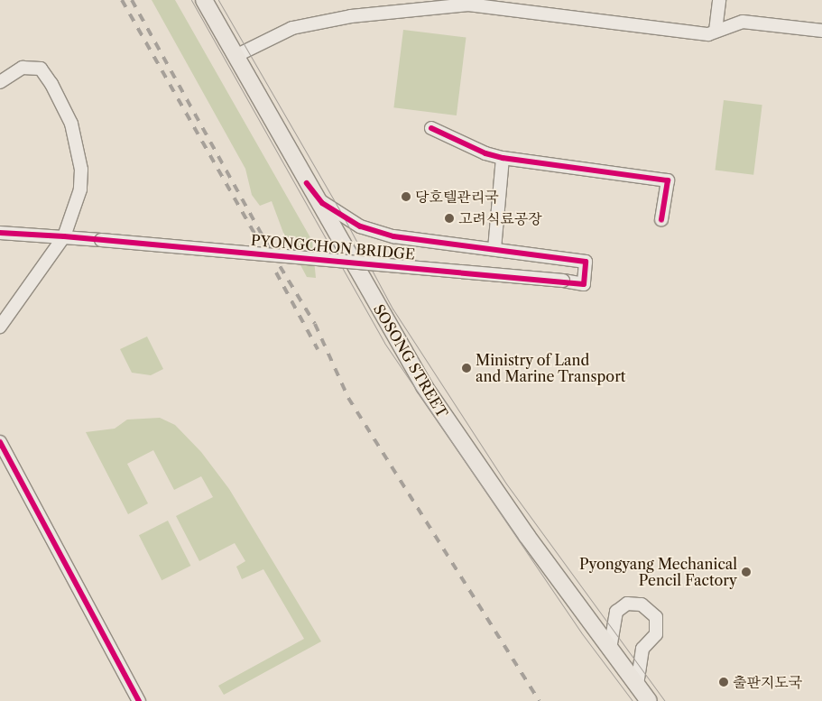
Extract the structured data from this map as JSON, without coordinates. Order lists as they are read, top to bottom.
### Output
{
  "streets": {
    "main road": ["SOSONG STREET"],
    "street": ["PYONGCHON BRIDGE"]
  },
  "places": [
    "당호텔관리국",
    "고려식료공장",
    "Ministry of Land and Marine Transport",
    "Pyongyang Mechanical Pencil Factory",
    "출판지도국"
  ]
}
